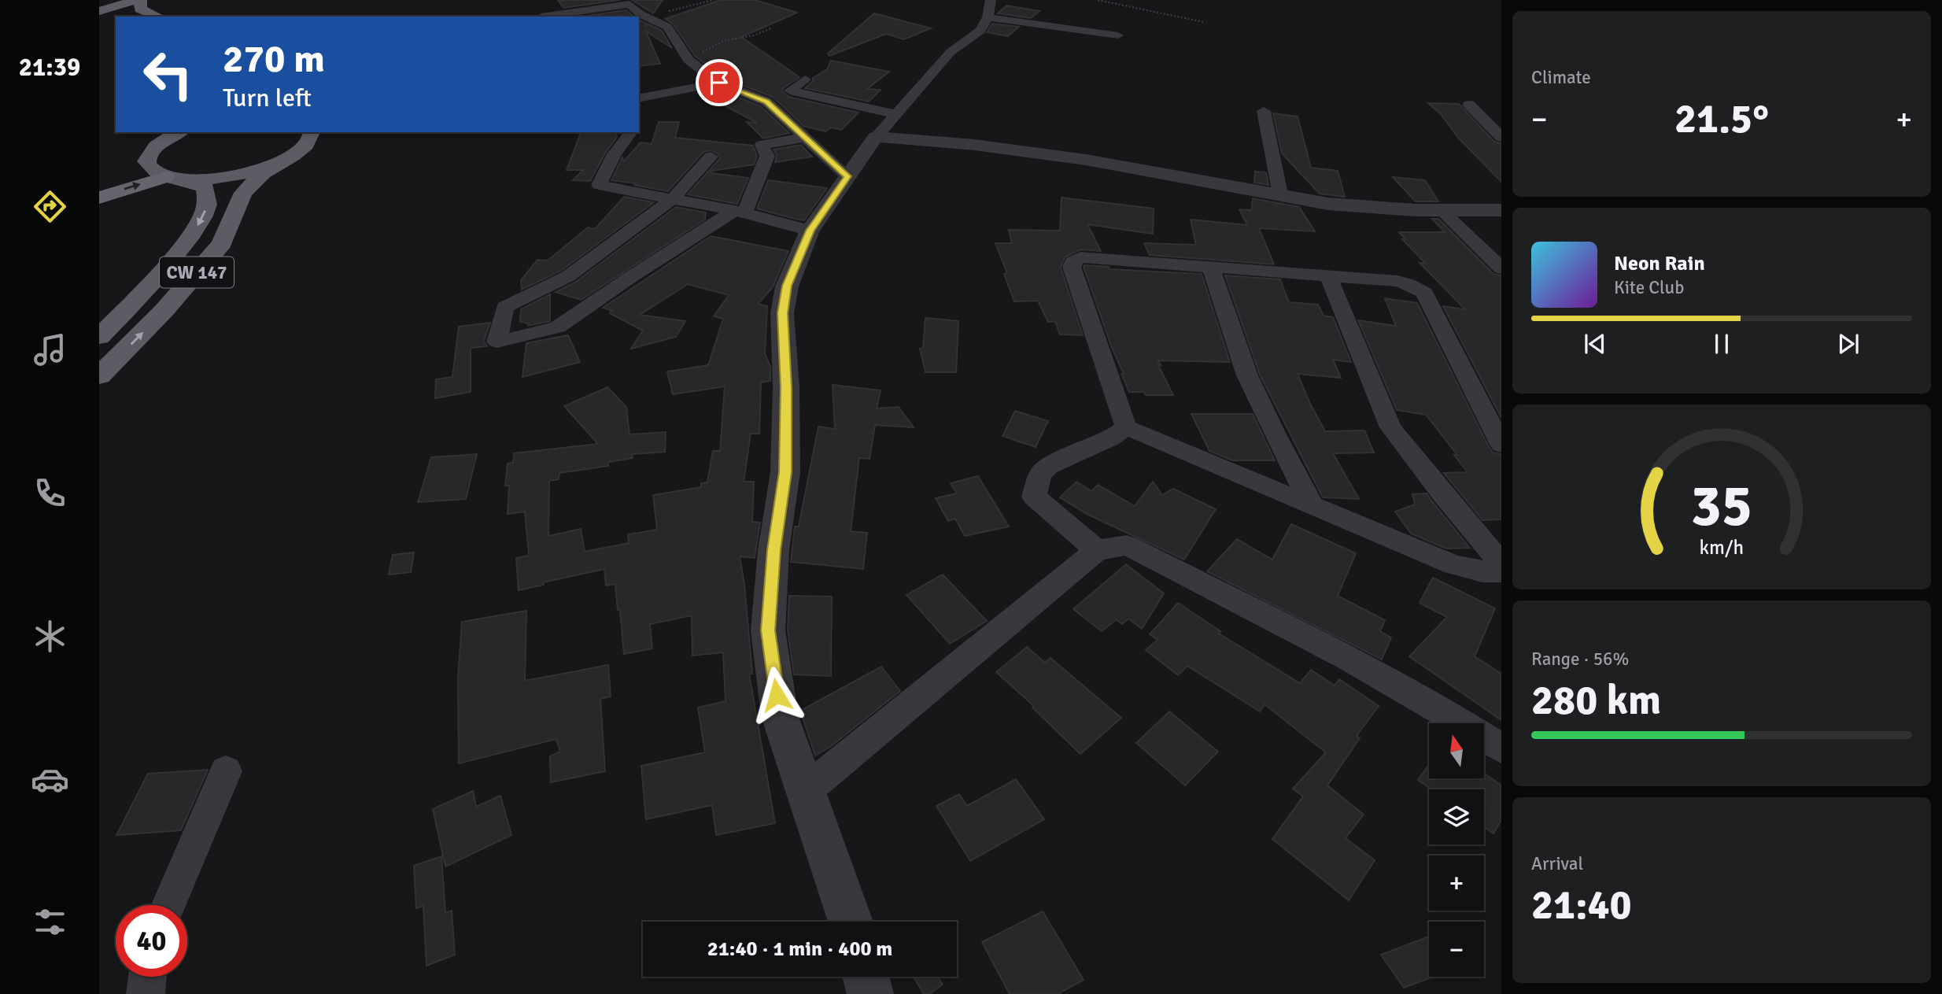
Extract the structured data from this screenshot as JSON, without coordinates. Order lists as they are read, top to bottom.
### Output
{
  "streets": {
    "highway": ["CW 147"]
  },
  "north": "top",
  "page": {
    "tabs": "21:39",
    "tile": [
      "Climate",
      ["Range · 56%", "280 km"],
      ["Arrival", "21:40"]
    ],
    "turn": ["270 m", "Turn left"],
    "heat": ["−", "21.5°", "+"],
    "song": ["Neon Rain", "Kite Club"],
    "map_buttons": ["+", "−"],
    "limit": "40",
    "trip": "21:40 · 1 min · 400 m",
    "gauge": ["35", "km/h"]
  }
}
